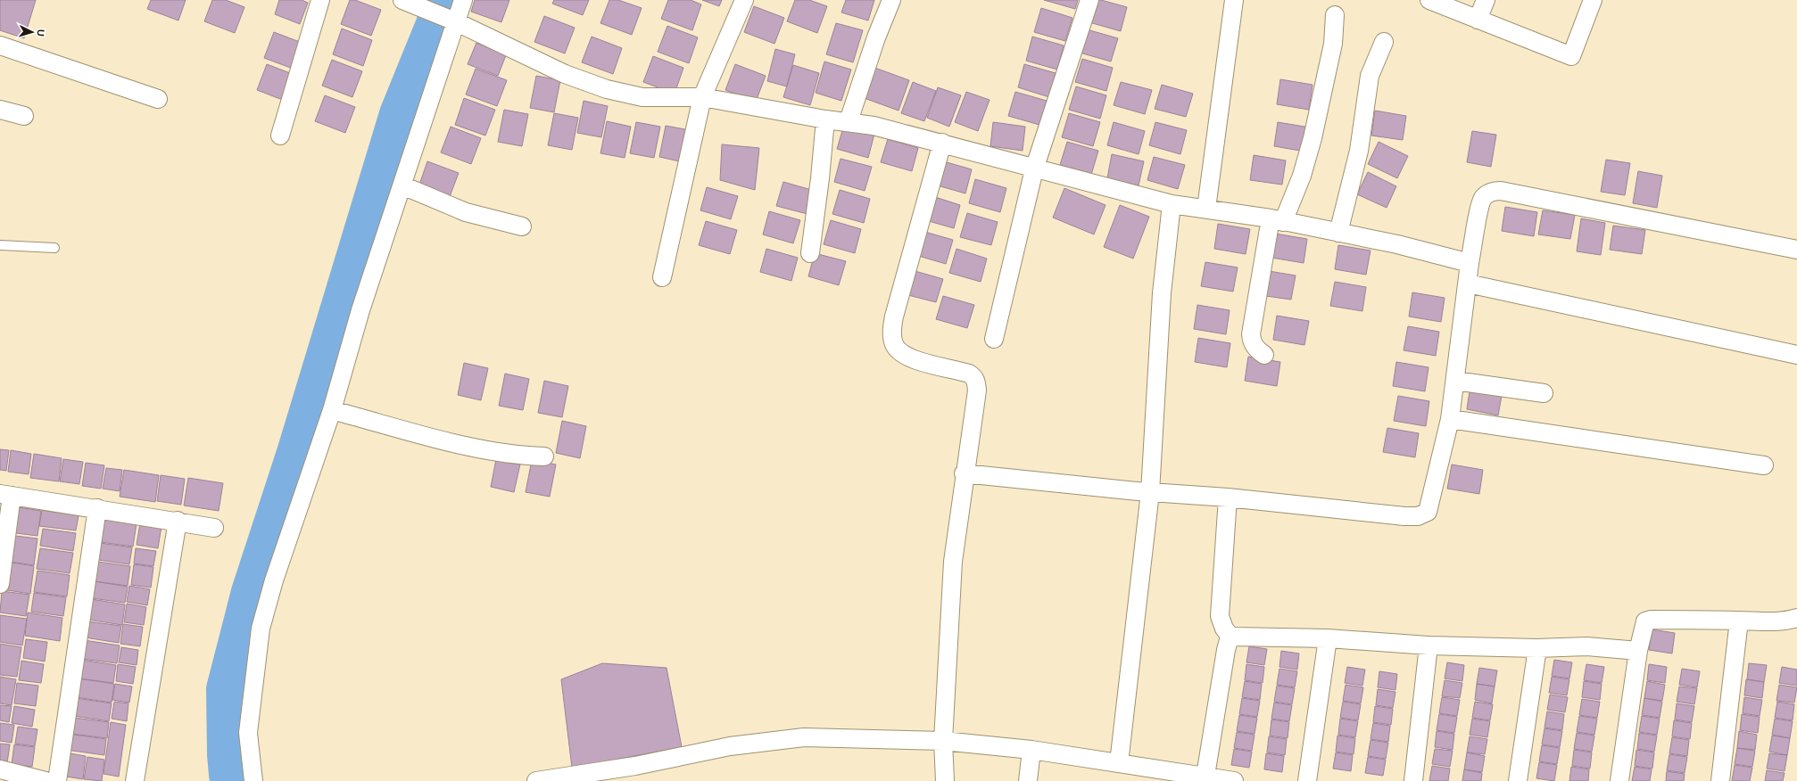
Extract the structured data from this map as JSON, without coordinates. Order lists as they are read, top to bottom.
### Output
{
  "north": "right"
}
